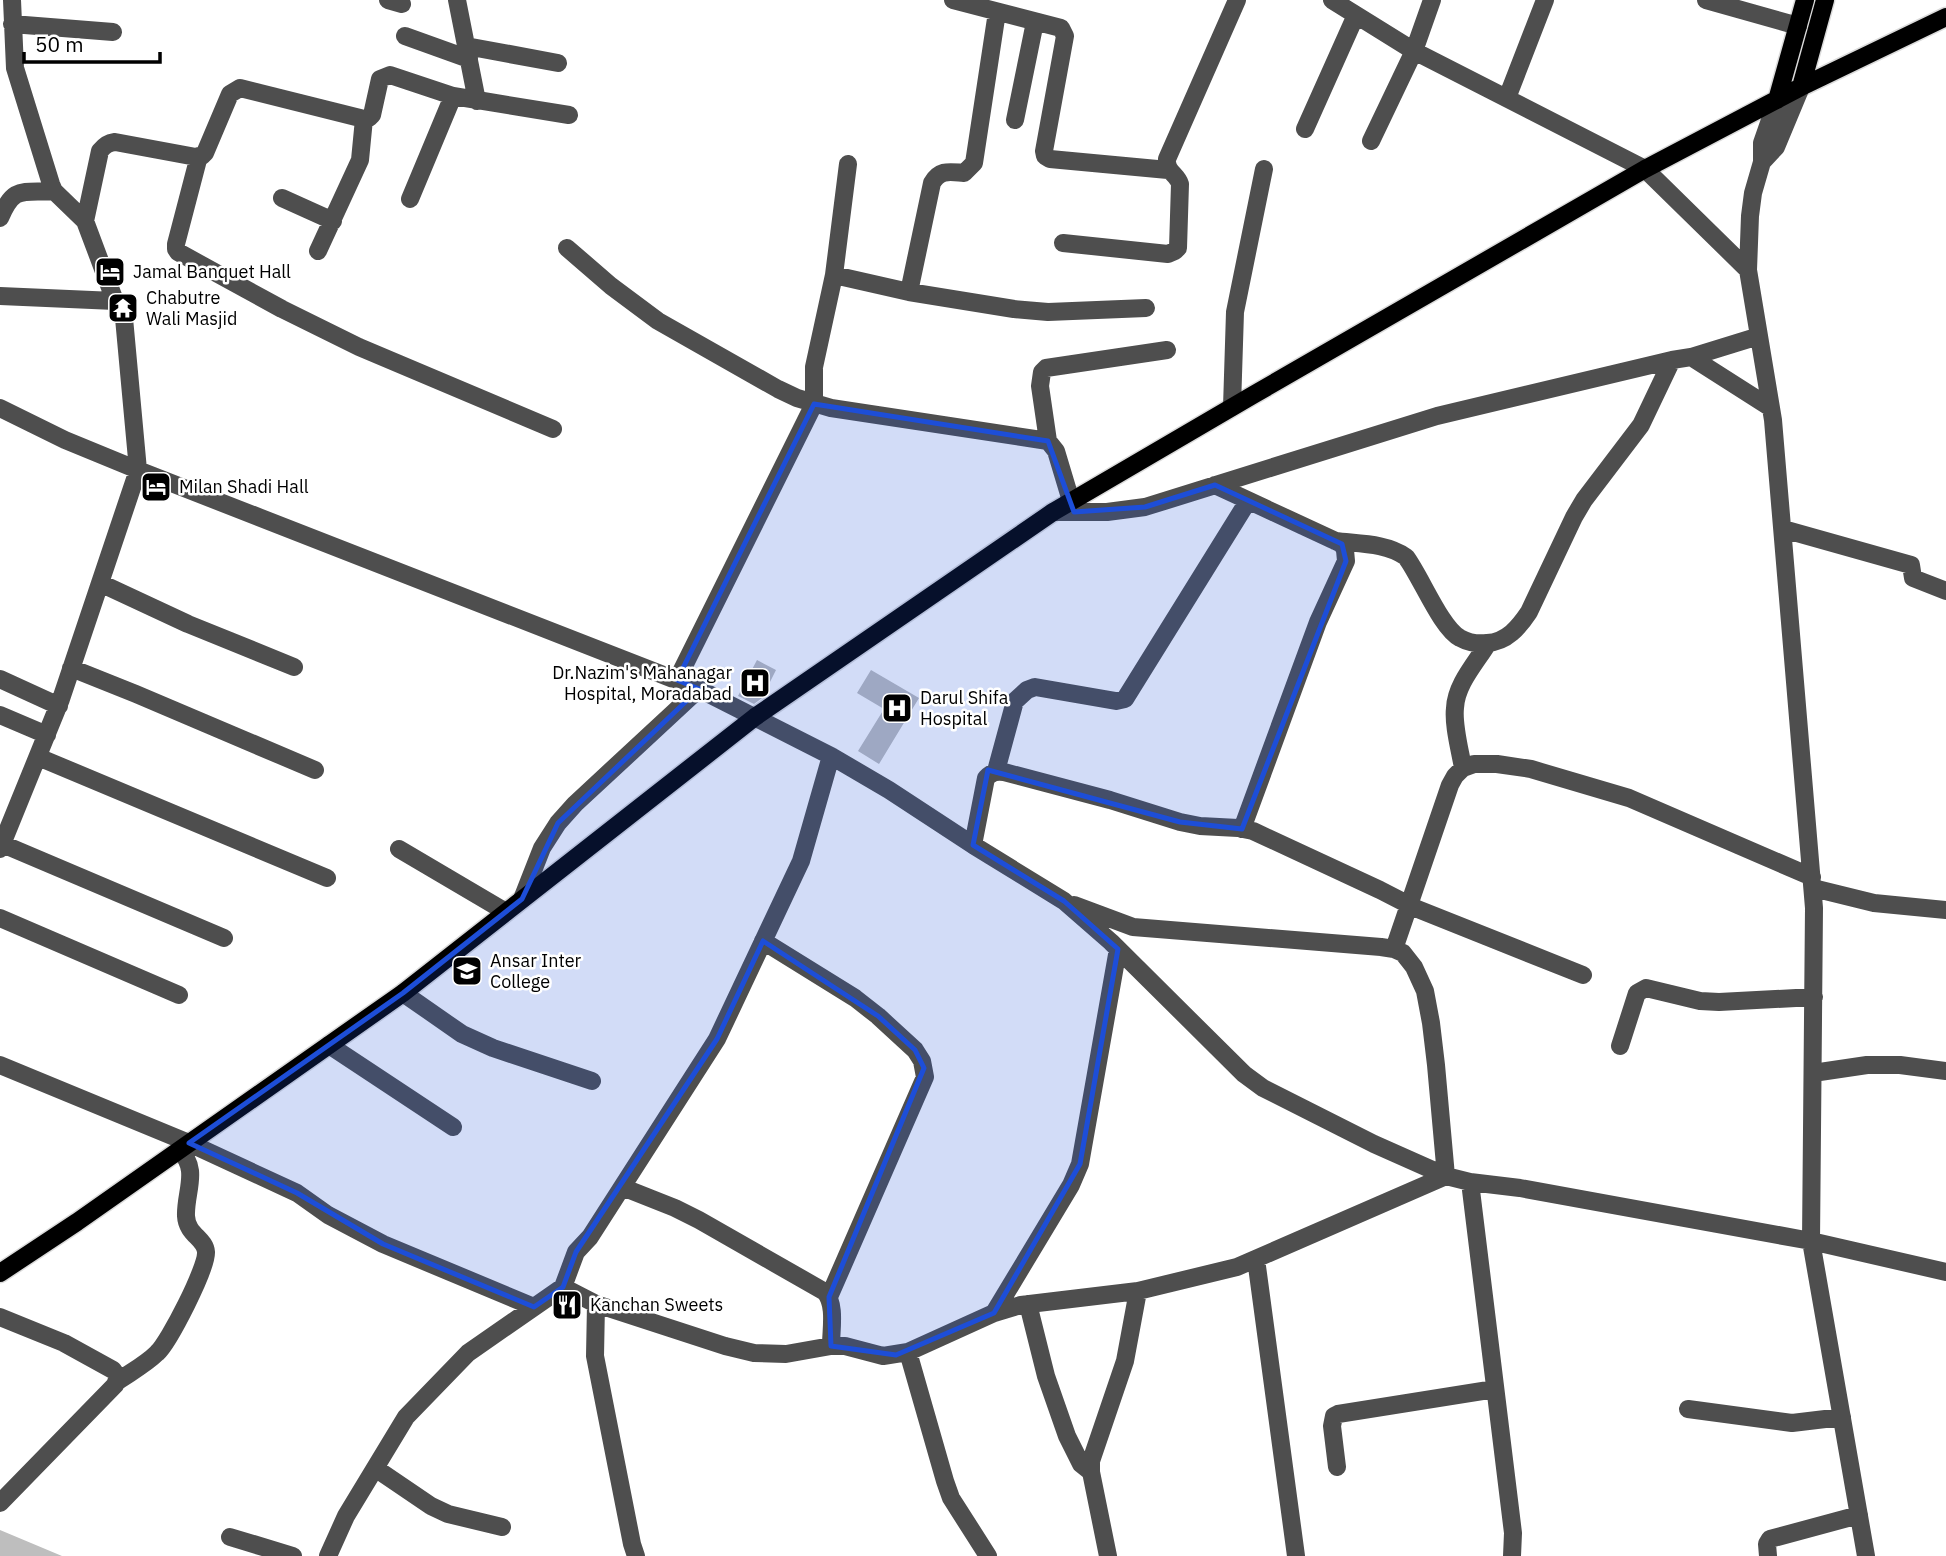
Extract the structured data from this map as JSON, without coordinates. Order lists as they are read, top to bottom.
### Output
{
  "places": {
    "hotel": ["Jamal Banquet Hall", "Milan Shadi Hall"],
    "temple": ["Chabutre Wali Masjid"],
    "hospital": ["Dr.Nazim's Mahanagar Hospital, Moradabad", "Darul Shifa Hospital"],
    "school or university": ["Ansar Inter College"],
    "restaurant": ["Kanchan Sweets"]
  },
  "scale_bar": "50 m"
}
